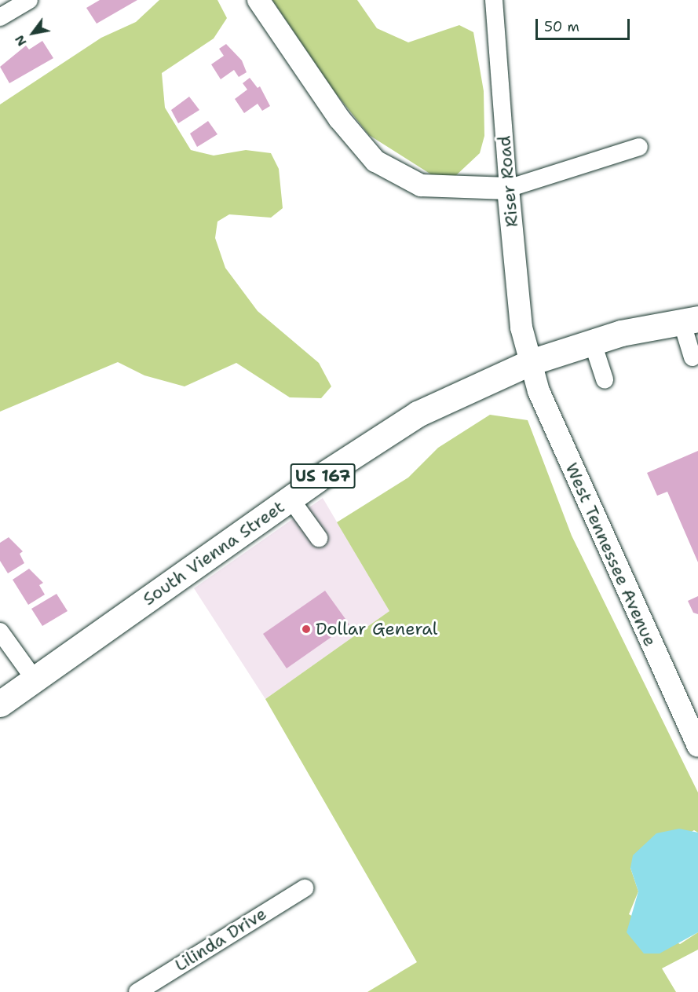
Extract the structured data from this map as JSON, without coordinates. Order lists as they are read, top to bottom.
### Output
{
  "streets": {
    "highway": ["US 167", "South Vienna Street"],
    "main road": ["Riser Road", "West Tennessee Avenue"],
    "street": ["Lilinda Drive"]
  },
  "crossings": [
    ["Riser Road", "South Vienna Street"],
    ["Riser Road", "West Tennessee Avenue"],
    ["South Vienna Street", "West Tennessee Avenue"]
  ],
  "places": ["Dollar General"],
  "scale_bar": "50 m",
  "north": "bottom left"
}
